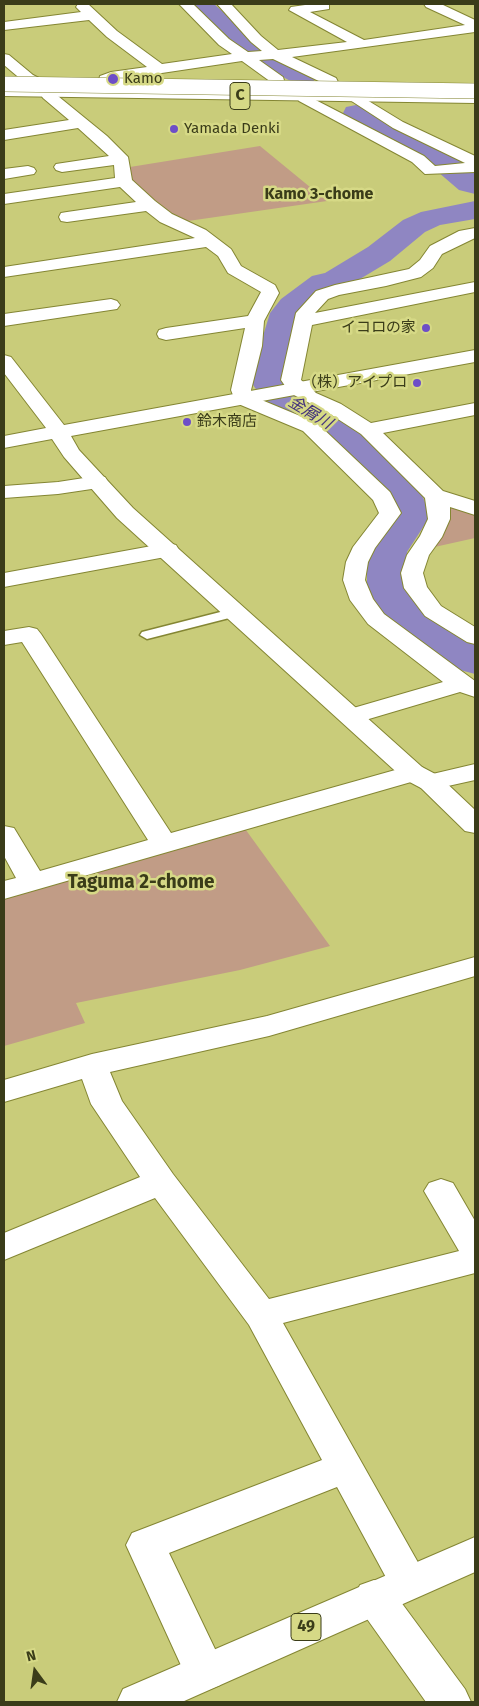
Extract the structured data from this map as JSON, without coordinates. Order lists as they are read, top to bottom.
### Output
{
  "streets": {
    "main road": ["C", "49"]
  },
  "districts": ["Kamo 3-chome", "Taguma 2-chome"],
  "water": ["金屑川"],
  "places": [
    "Kamo",
    "Yamada Denki",
    "イコロの家",
    "（株）アイプロ",
    "鈴木商店"
  ],
  "north": "top"
}
